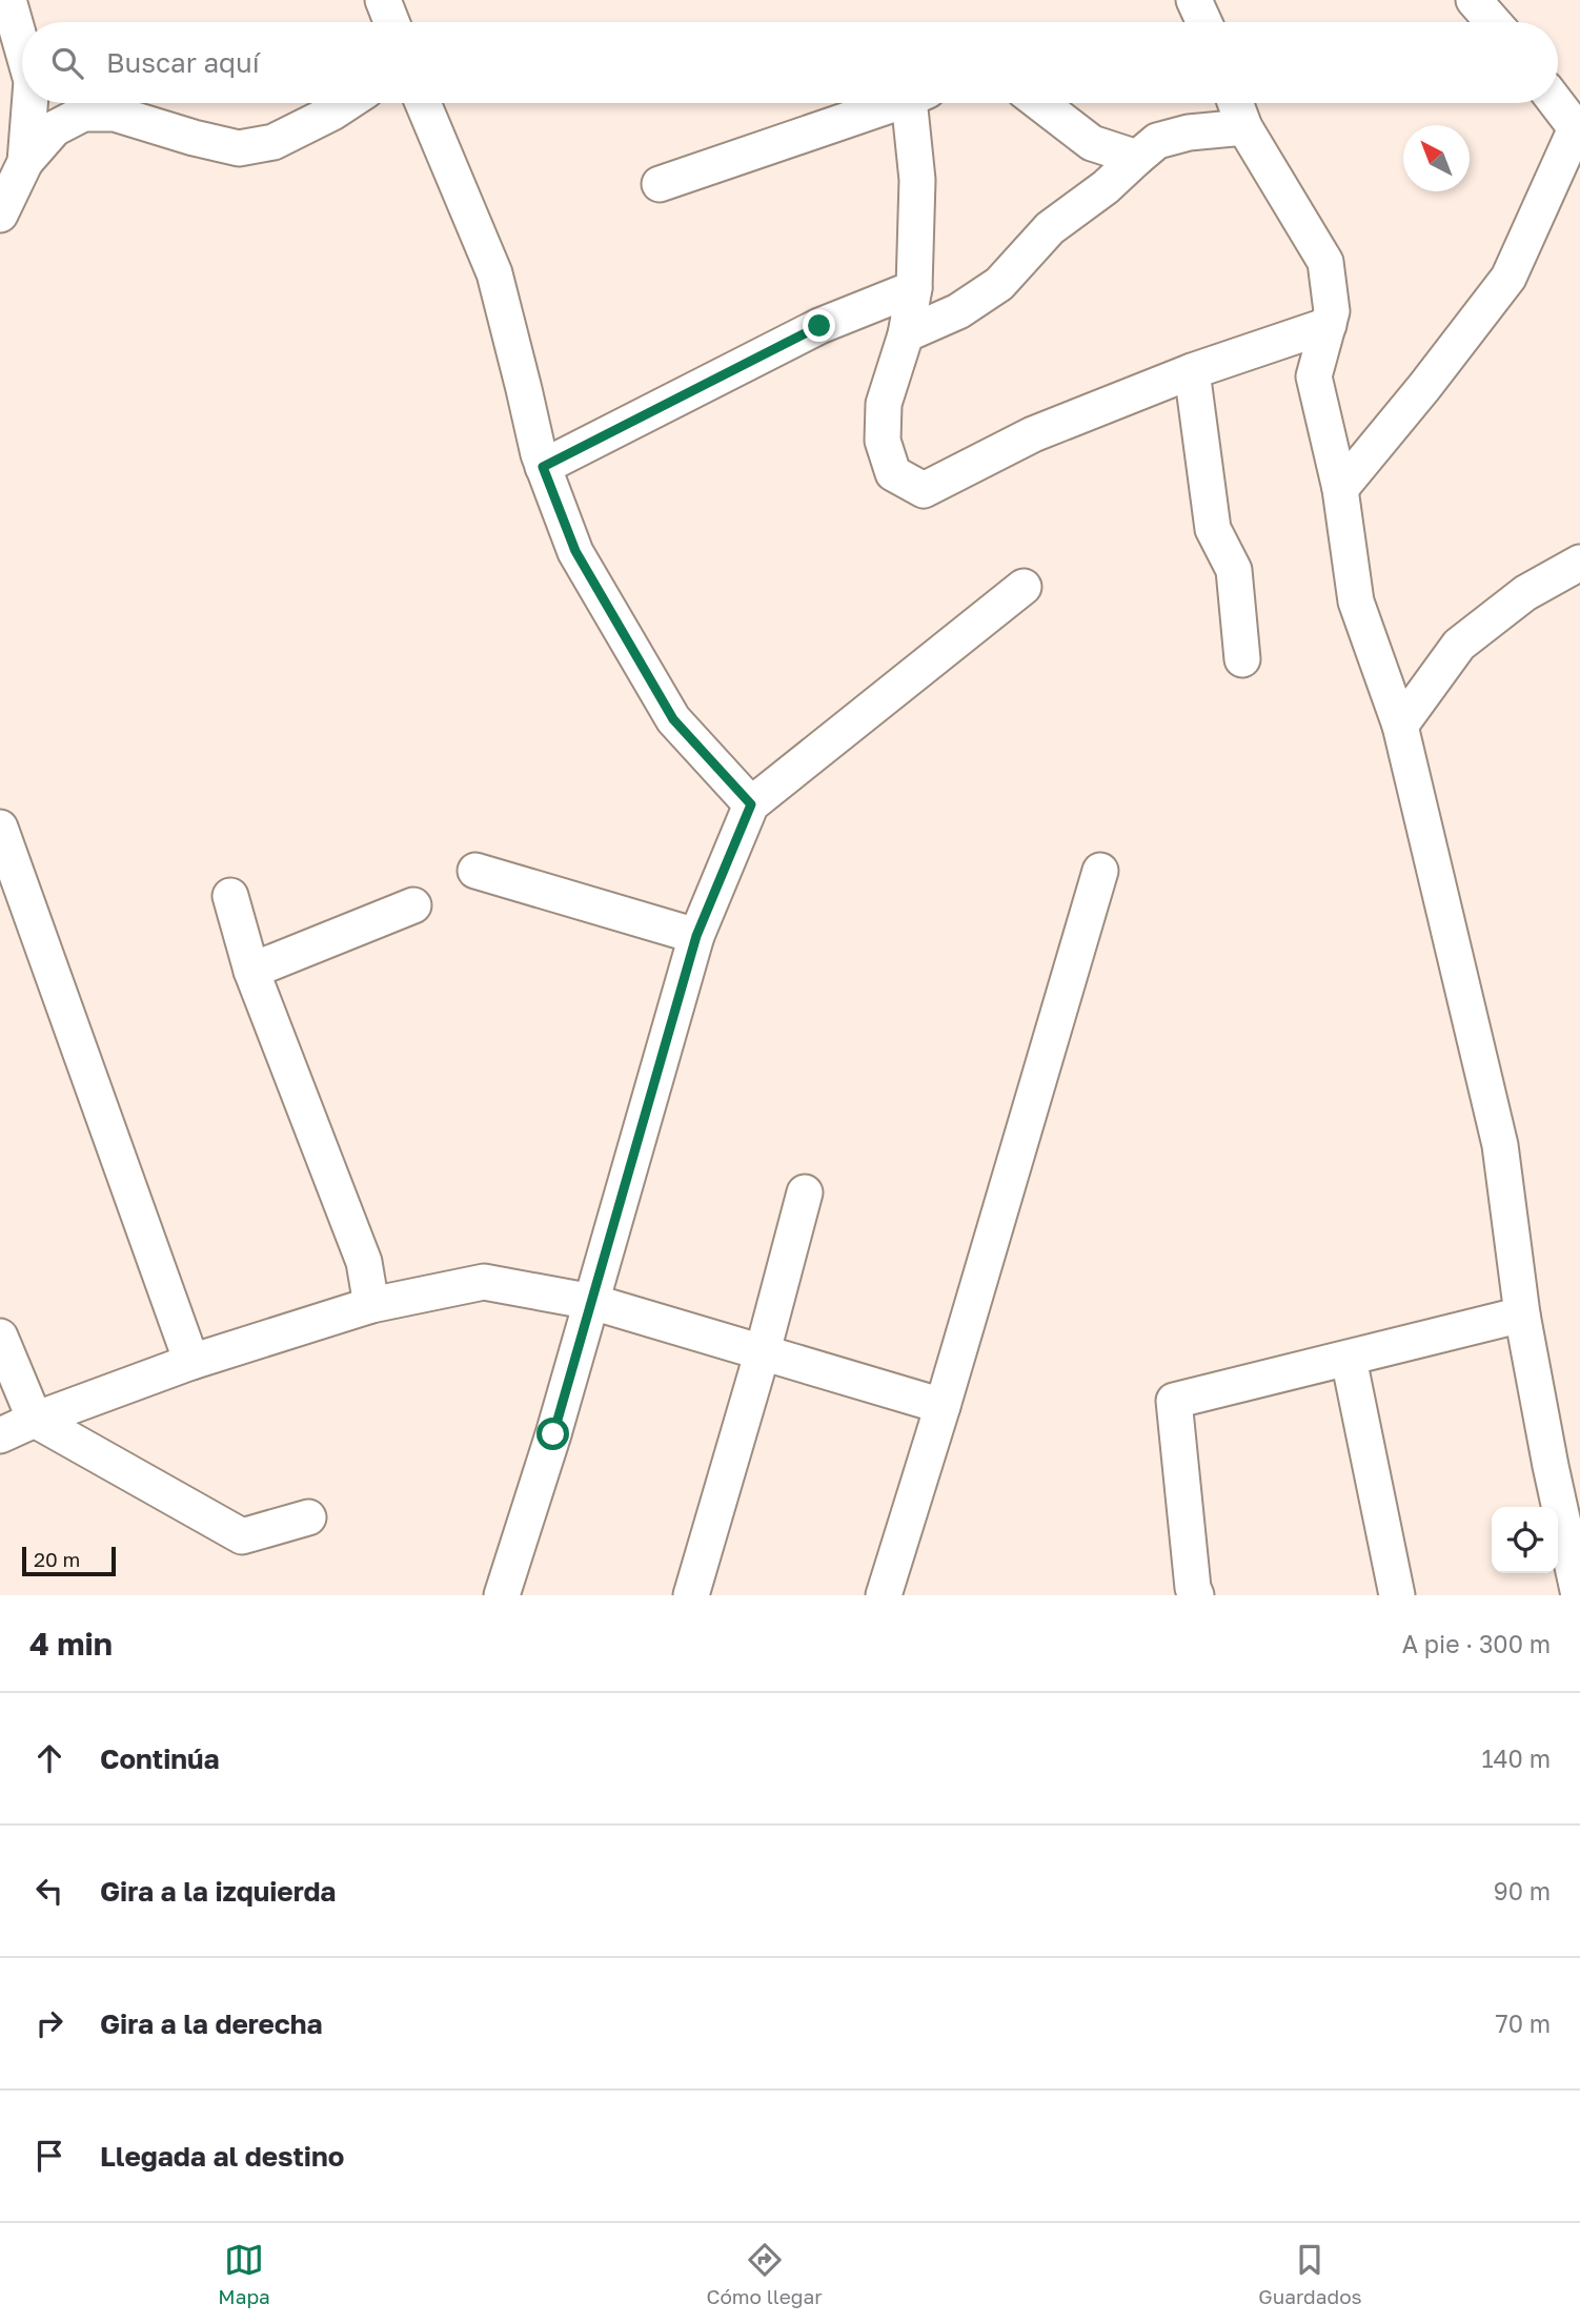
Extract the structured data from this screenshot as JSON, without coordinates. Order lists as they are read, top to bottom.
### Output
{
  "scale_bar": "20 m",
  "north": "top left",
  "page": {
    "search": "Buscar aquí",
    "scale": "20 m",
    "heading": ["4 min", "A pie · 300 m"],
    "list": [
      ["Continúa", "140 m"],
      ["Gira a la izquierda", "90 m"],
      ["Gira a la derecha", "70 m"],
      "Llegada al destino"
    ],
    "nav": ["Mapa", "Cómo llegar", "Guardados"]
  }
}
